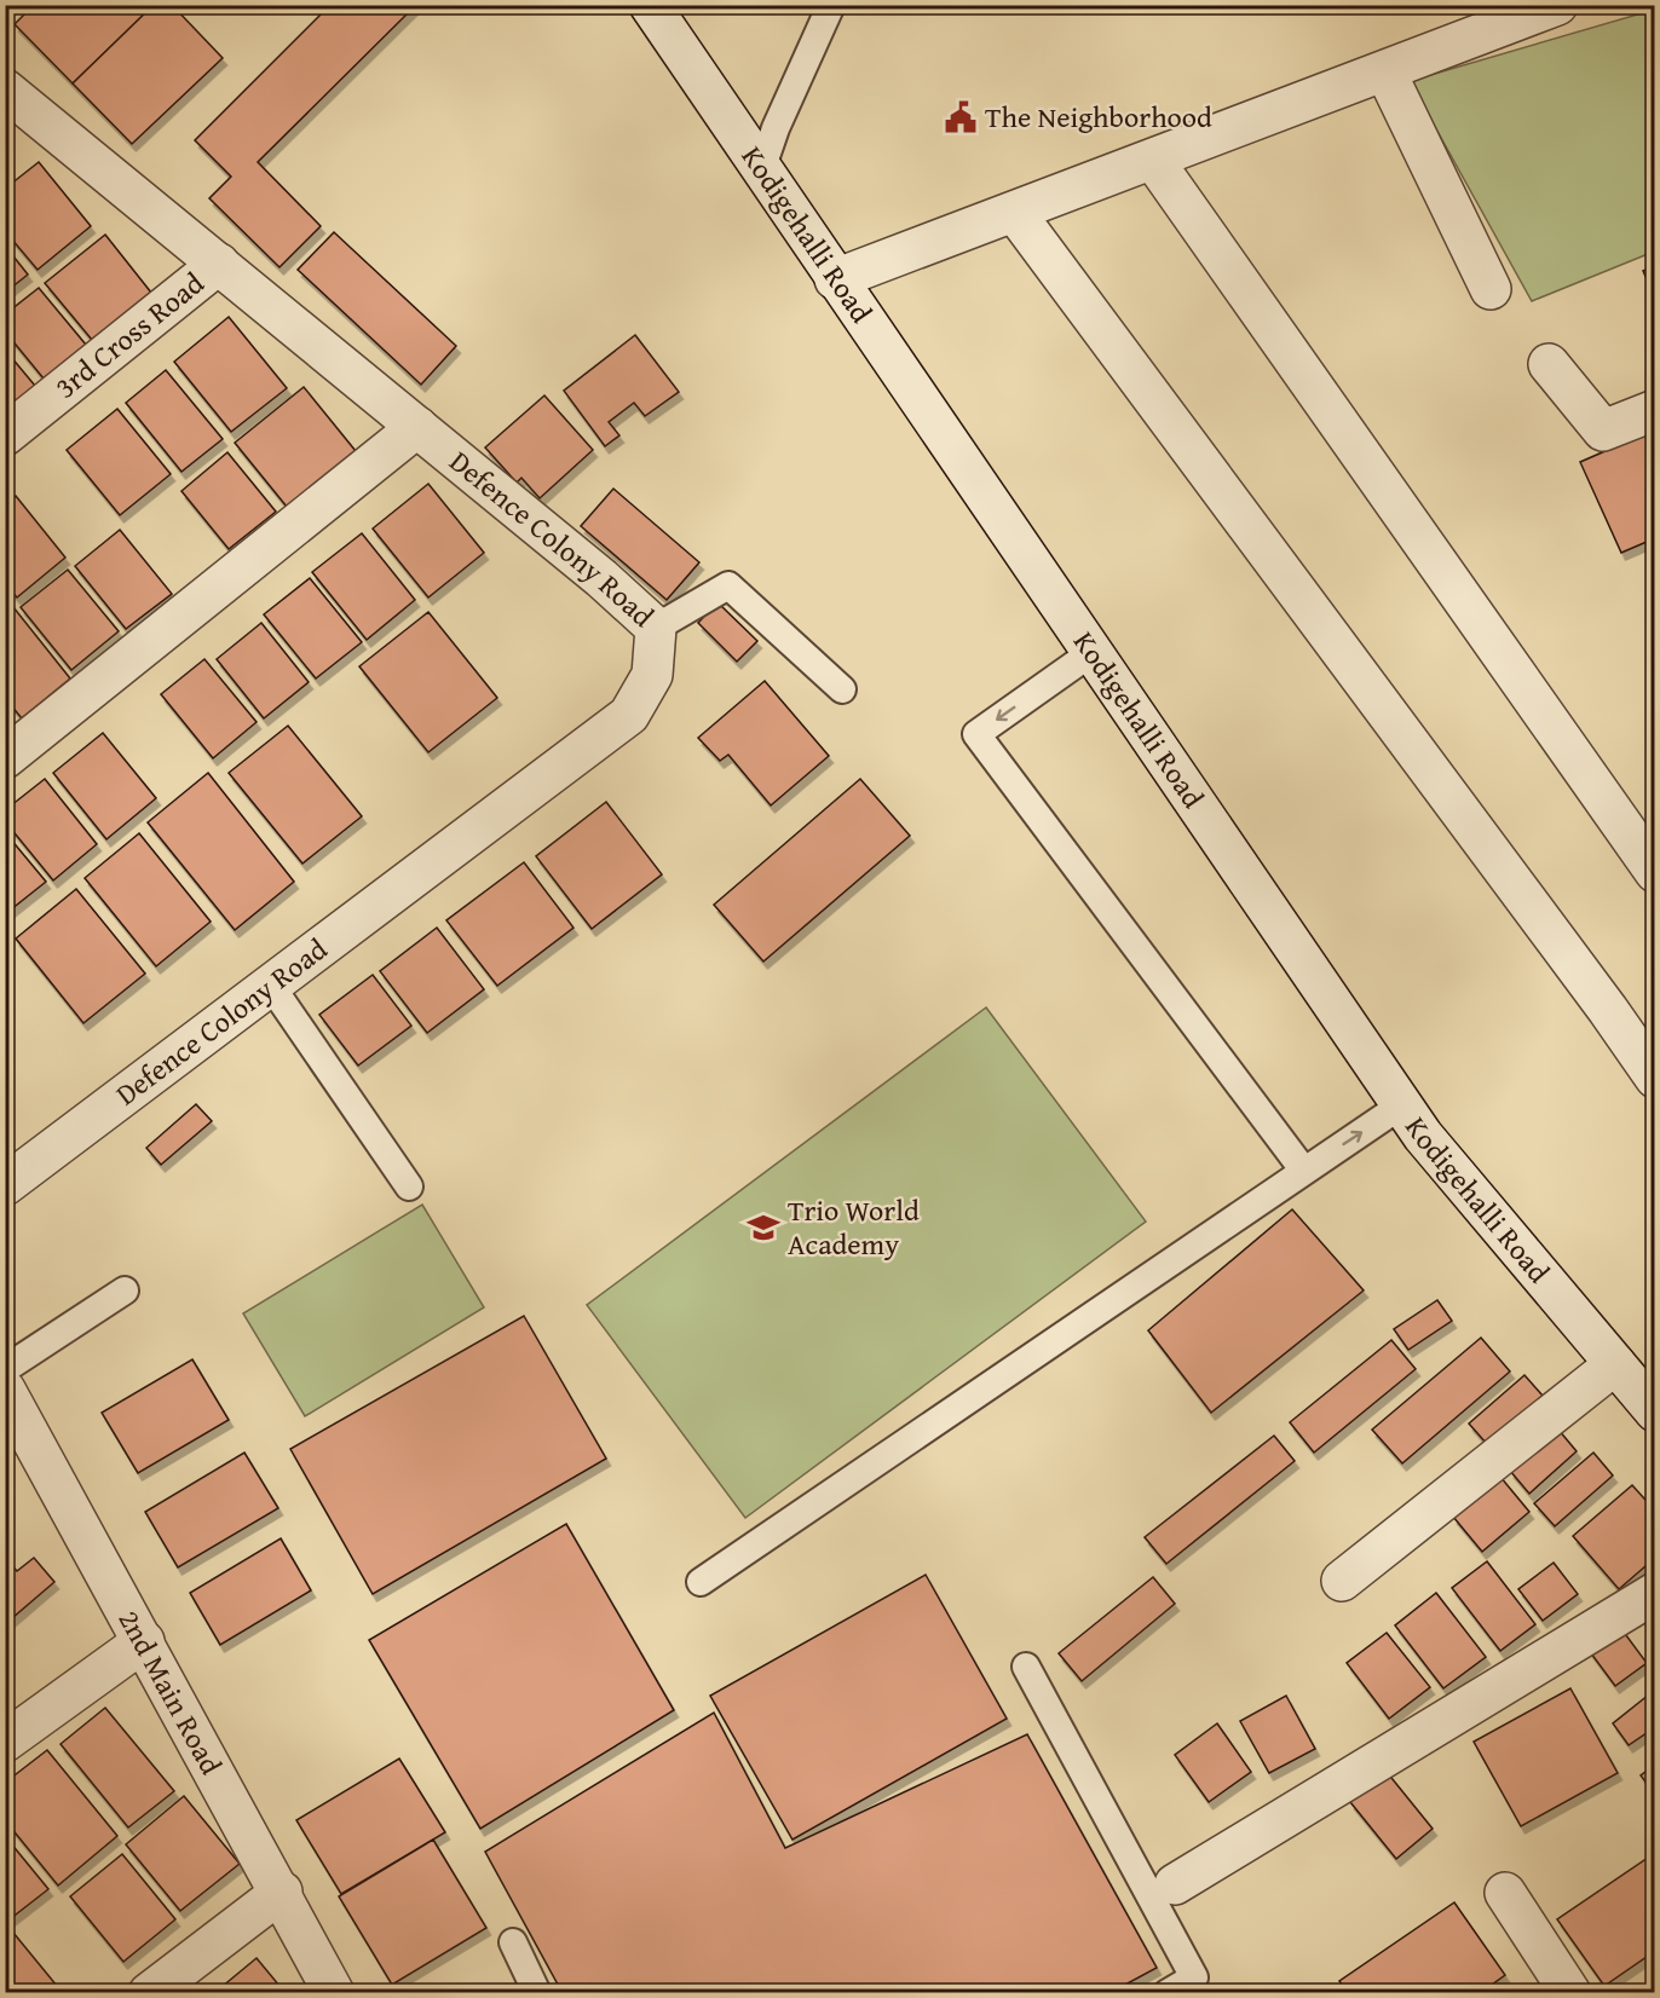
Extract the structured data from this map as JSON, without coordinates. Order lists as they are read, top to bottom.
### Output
{
  "streets": {
    "street": [
      "Kodigehalli Road",
      "3rd Cross Road",
      "Defence Colony Road",
      "2nd Main Road"
    ]
  },
  "crossings": [
    ["3rd Cross Road", "Defence Colony Road"]
  ],
  "places": {
    "public building": ["The Neighborhood"],
    "school or university": ["Trio World Academy"]
  }
}
